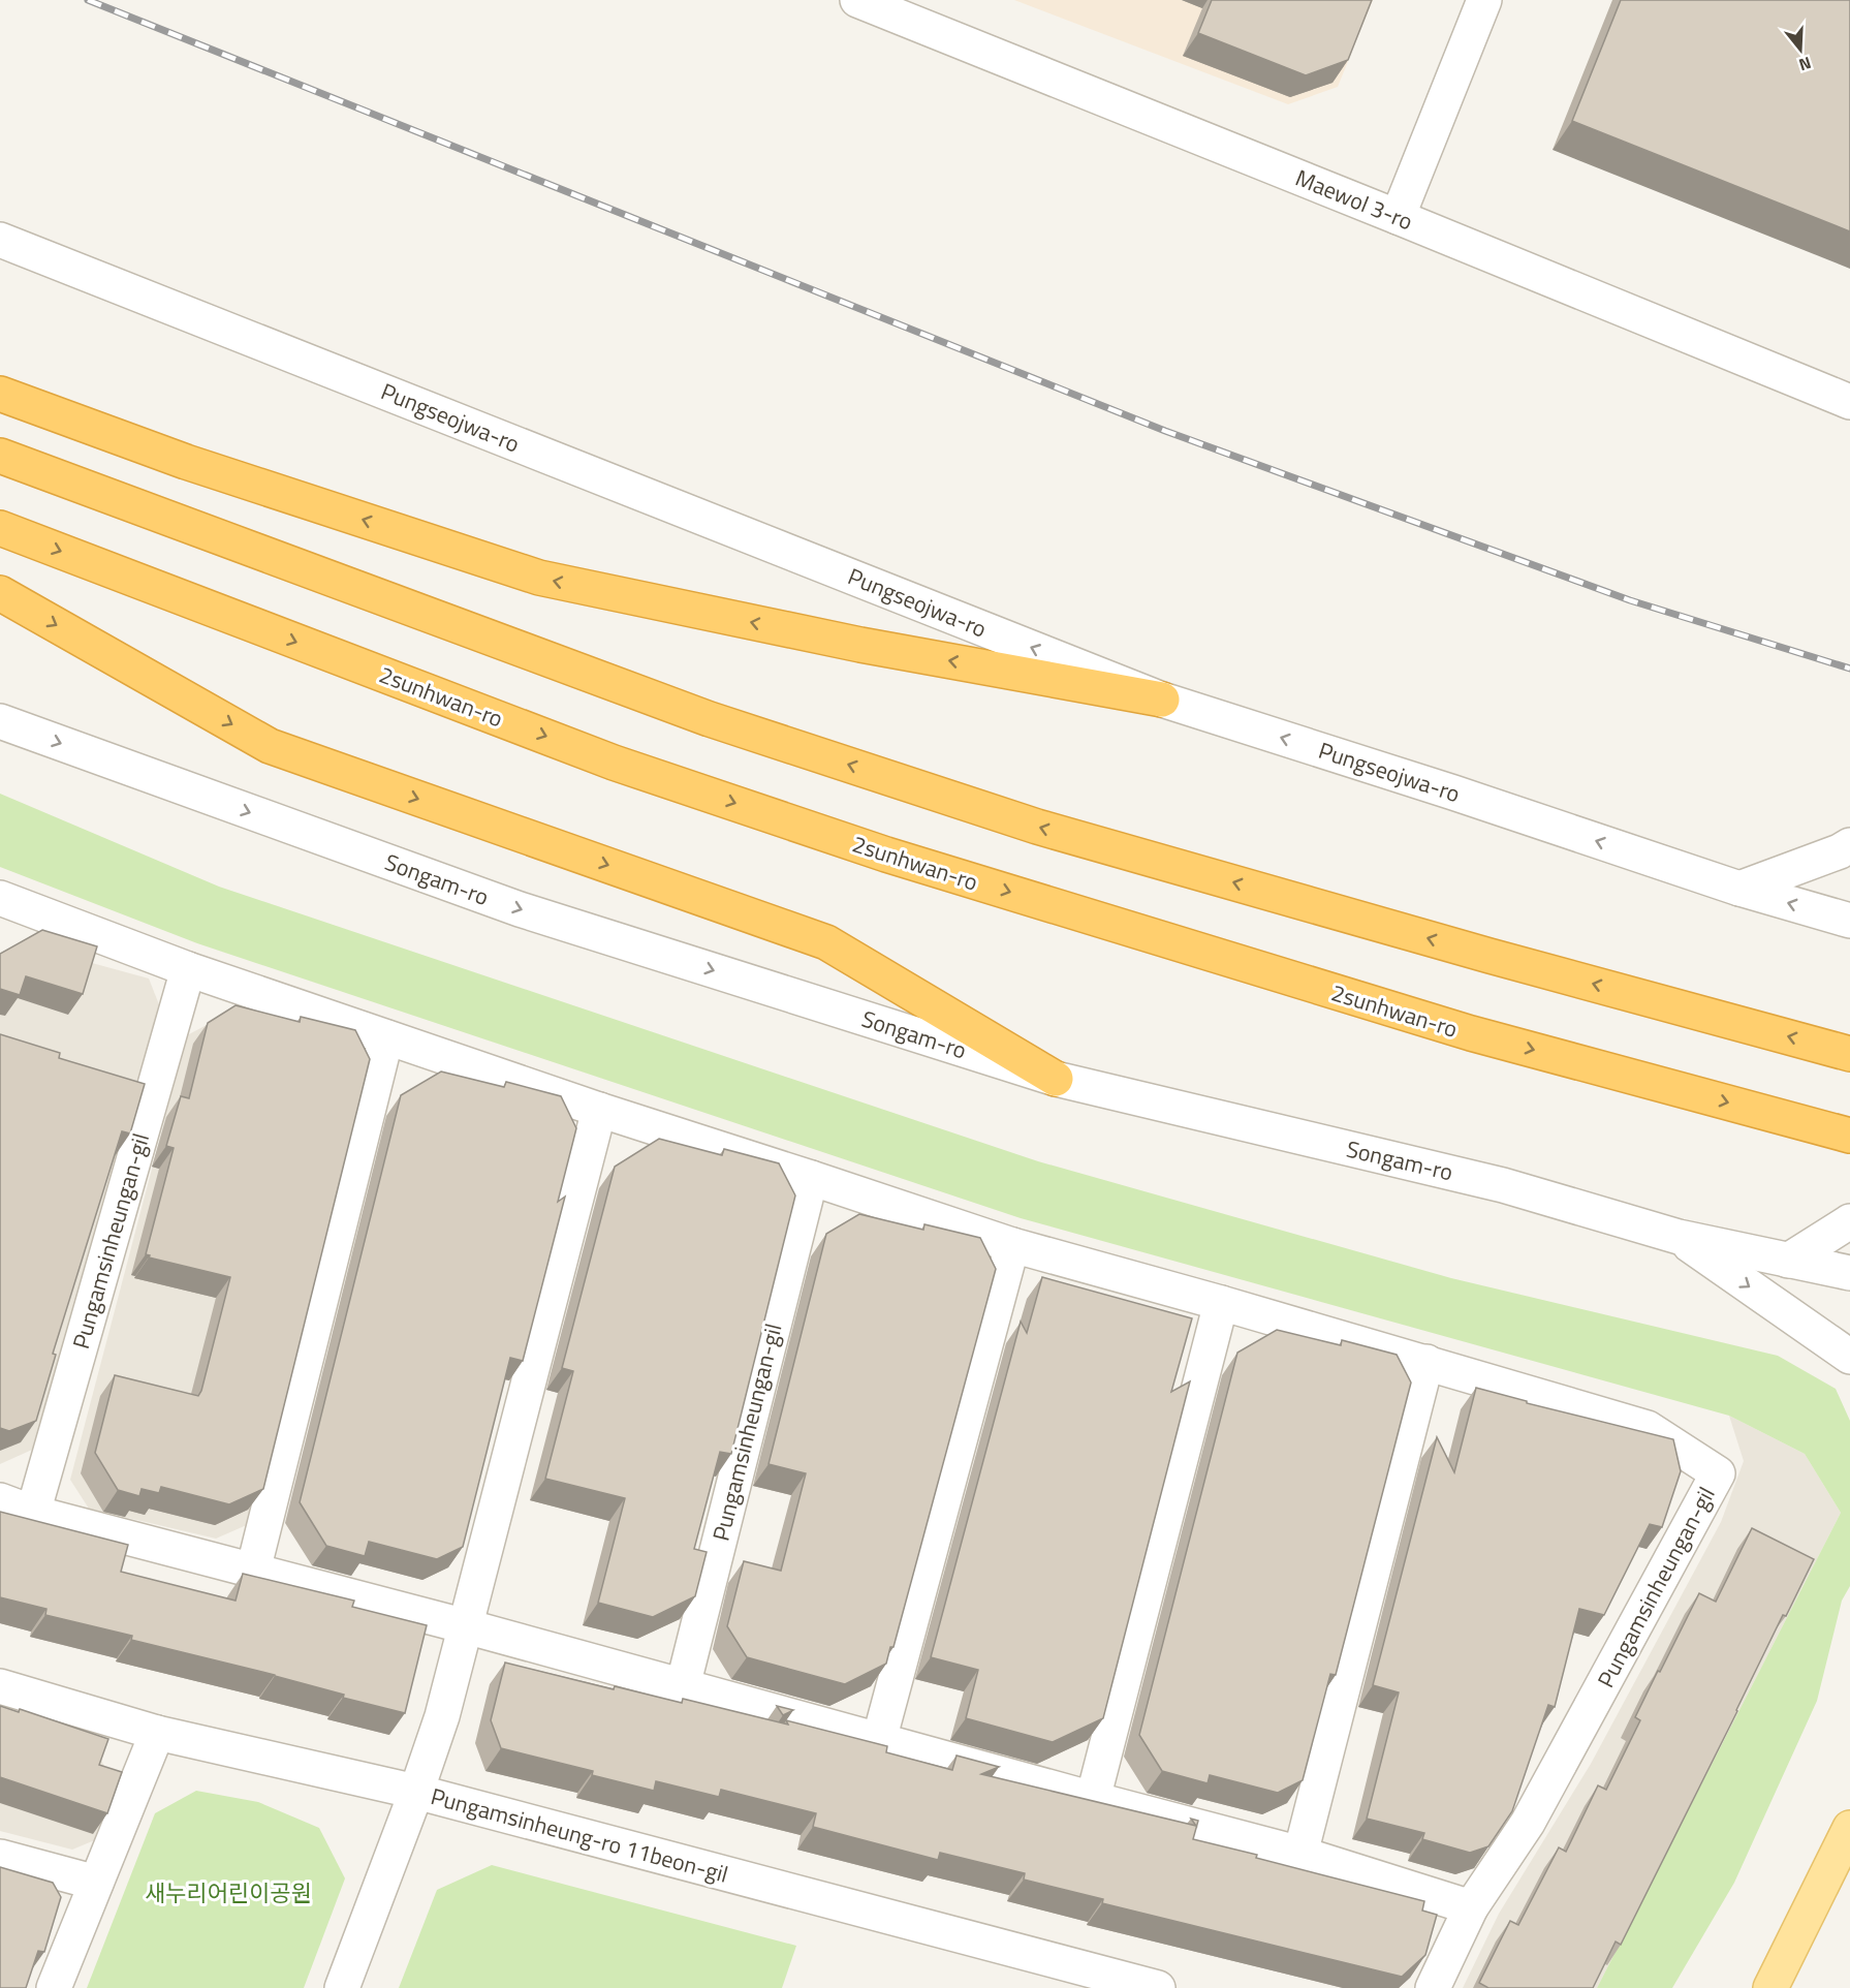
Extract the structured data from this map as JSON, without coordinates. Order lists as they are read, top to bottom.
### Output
{
  "streets": {
    "highway": ["2sunhwan-ro"],
    "street": [
      "Maewol 3-ro",
      "Pungseojwa-ro",
      "Songam-ro",
      "Pungamsinheungan-gil",
      "Pungamsinheung-ro 11beon-gil"
    ]
  },
  "one_way": ["Pungseojwa-ro", "Songam-ro"],
  "parks": ["새누리어린이공원"],
  "north": "bottom"
}
